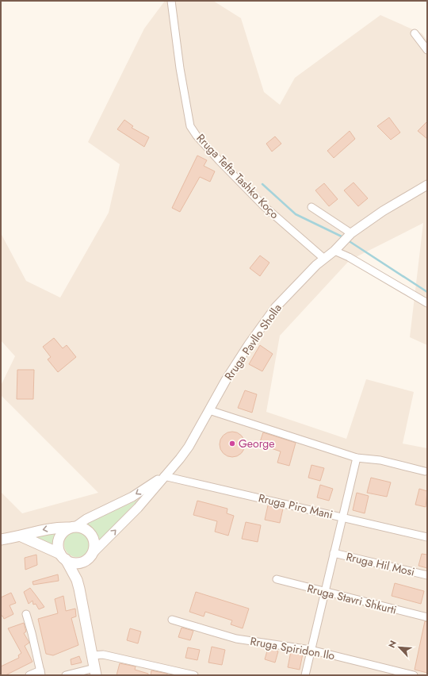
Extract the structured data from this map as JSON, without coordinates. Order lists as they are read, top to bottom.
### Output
{
  "streets": {
    "street": [
      "Rruga Tefta Tashko Koço",
      "Rruga Pavllo Sholla",
      "Rruga Piro Mani",
      "Rruga Hil Mosi",
      "Rruga Stavri Shkurti",
      "Rruga Spiridon Ilo"
    ]
  },
  "crossings": [
    ["Rruga Tefta Tashko Koço", "Rruga Pavllo Sholla"],
    ["Rruga Pavllo Sholla", "Rruga Piro Mani"]
  ],
  "places": ["George"],
  "north": "top left"
}
